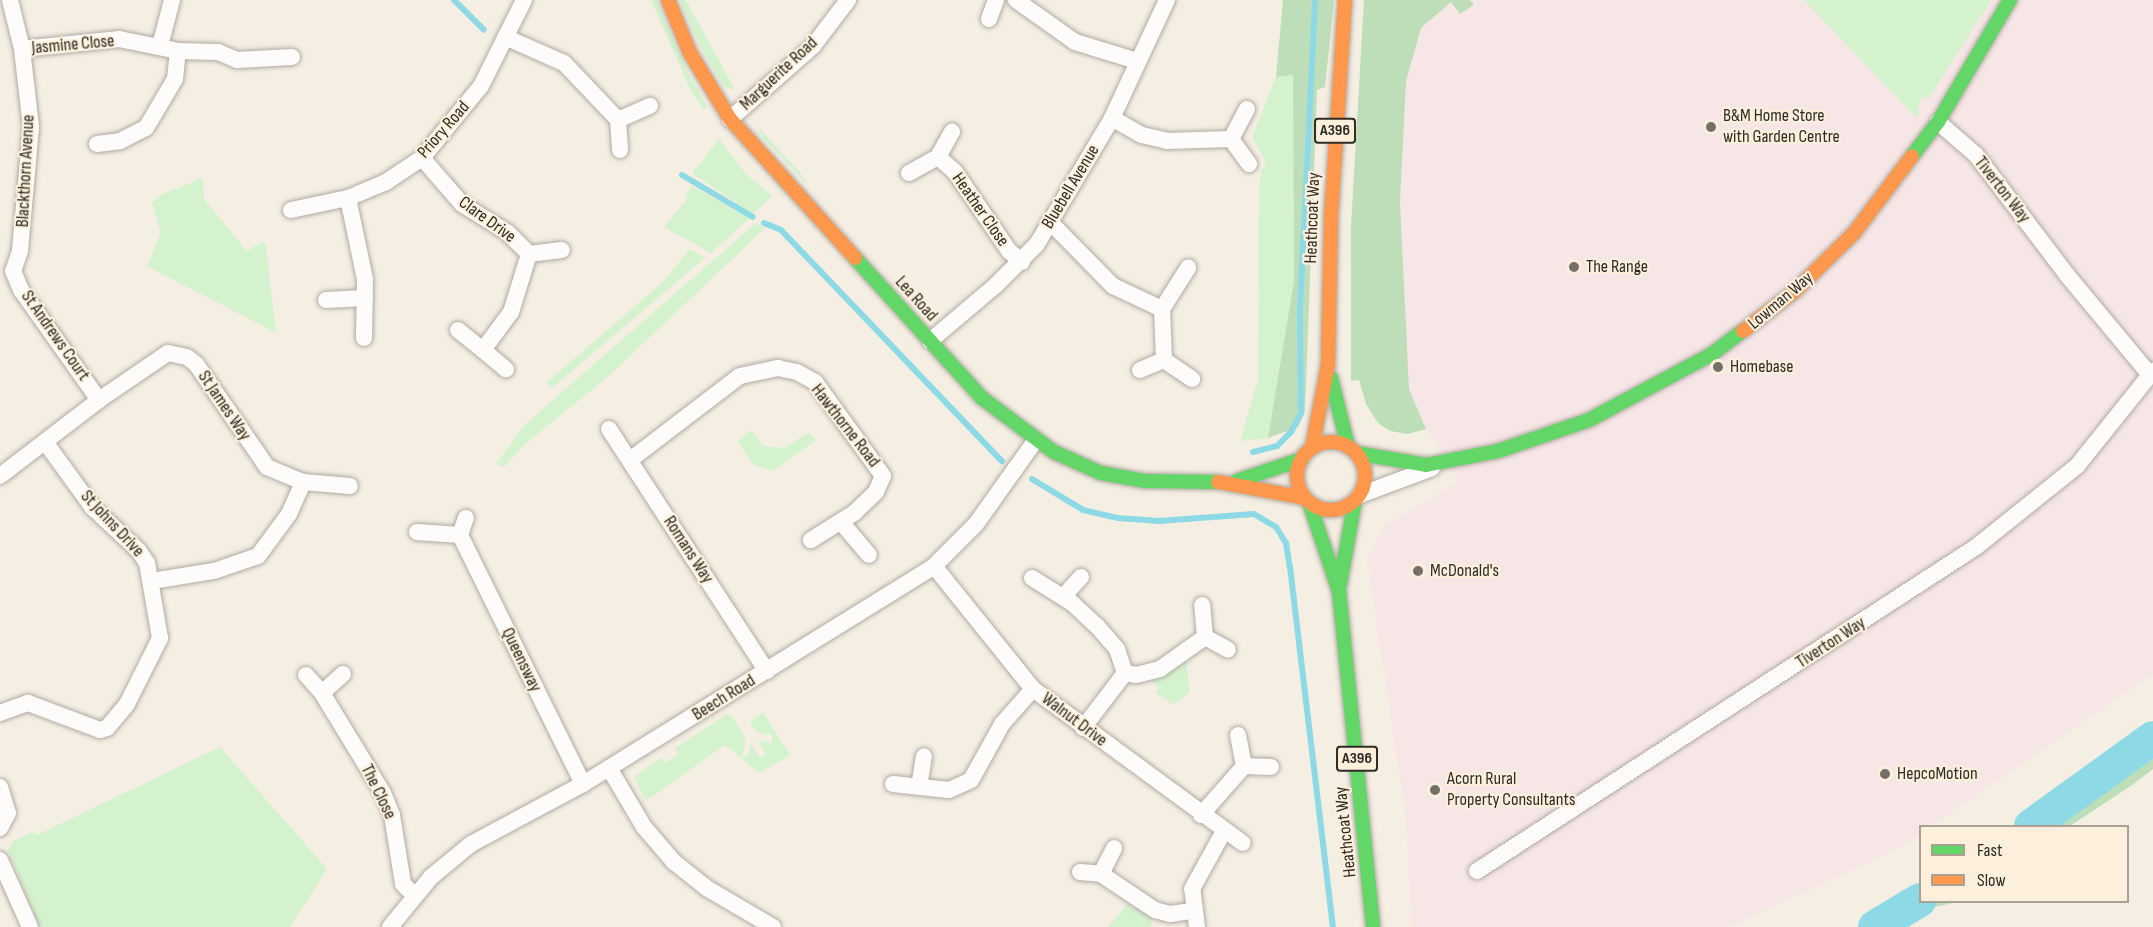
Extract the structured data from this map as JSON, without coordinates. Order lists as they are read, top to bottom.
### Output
{
  "streets": {
    "street": [
      "Jasmine Close",
      "Marguerite Road",
      "Priory Road",
      "A396",
      "Blackthorn Avenue",
      "Bluebell Avenue",
      "Tiverton Way",
      "Heather Close",
      "Heathcoat Way",
      "Clare Drive",
      "Lea Road",
      "Lowman Way",
      "St Andrews Court",
      "St James Way",
      "Hawthorne Road",
      "St Johns Drive",
      "Romans Way",
      "Queensway",
      "Beech Road",
      "Walnut Drive",
      "The Close"
    ]
  },
  "crossings": [
    ["Jasmine Close", "Blackthorn Avenue"],
    ["Marguerite Road", "Lea Road"],
    ["Priory Road", "Clare Drive"],
    ["Blackthorn Avenue", "St Andrews Court"],
    ["Bluebell Avenue", "Heather Close"],
    ["Bluebell Avenue", "Lea Road"],
    ["Tiverton Way", "Lowman Way"],
    ["Heathcoat Way", "Lea Road"],
    ["Heathcoat Way", "Lowman Way"],
    ["Lea Road", "Lowman Way"],
    ["Lea Road", "Beech Road"],
    ["St Andrews Court", "St James Way"],
    ["St James Way", "St Johns Drive"],
    ["Hawthorne Road", "Romans Way"],
    ["Romans Way", "Beech Road"],
    ["Queensway", "Beech Road"],
    ["Beech Road", "Walnut Drive"],
    ["Beech Road", "The Close"]
  ],
  "places": [
    "B&M Home Store with Garden Centre",
    "The Range",
    "Homebase",
    "McDonald's",
    "HepcoMotion",
    "Acorn Rural Property Consultants"
  ],
  "legend": ["Fast", "Slow"]
}
